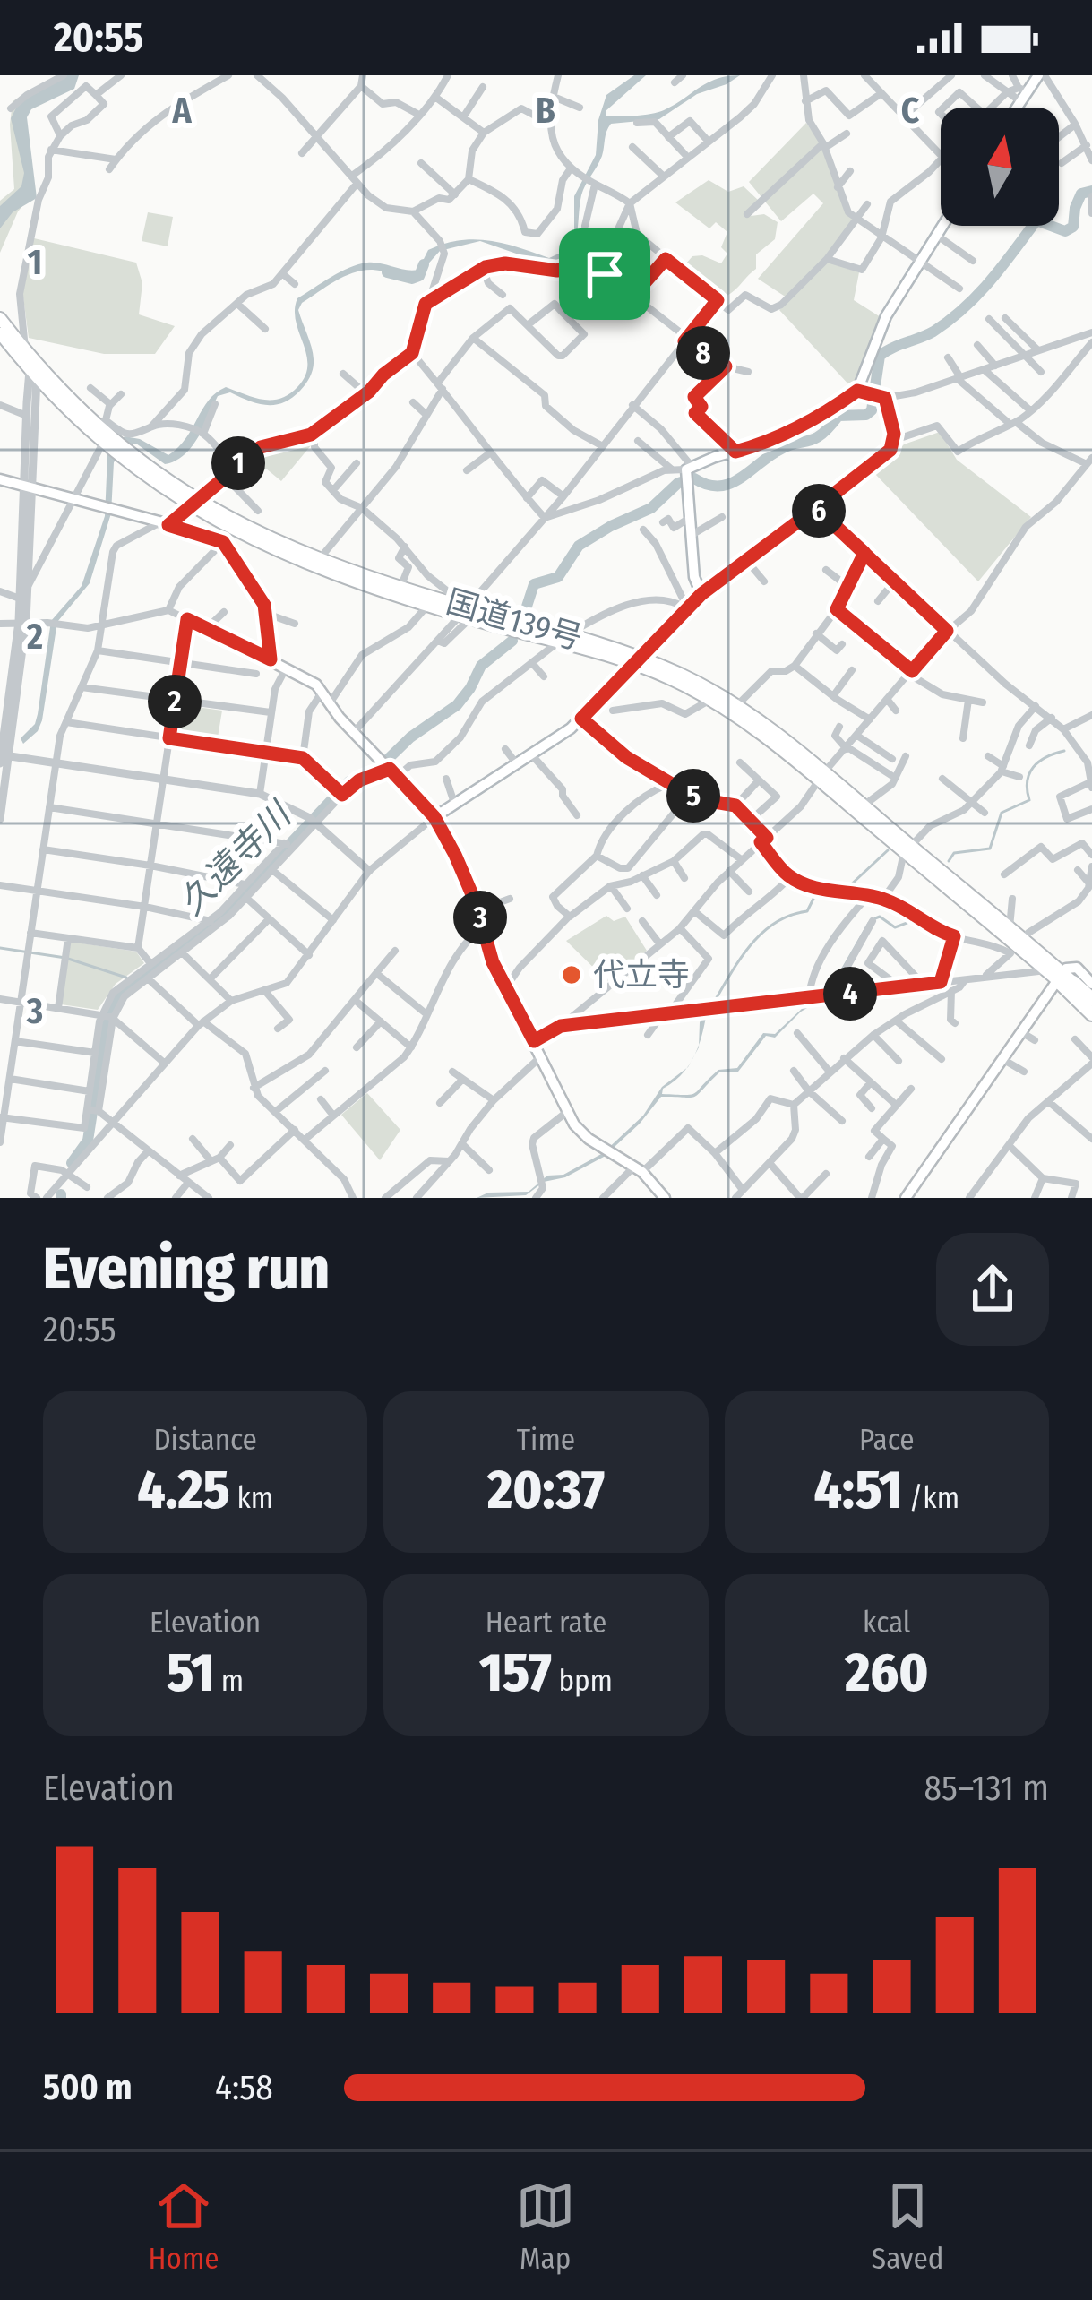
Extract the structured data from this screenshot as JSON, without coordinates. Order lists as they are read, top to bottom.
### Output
{
  "streets": {
    "highway": ["国道139号"]
  },
  "water": ["久遠寺川"],
  "places": ["代立寺"],
  "north": "top",
  "page": {
    "status": "20:55",
    "pins": [
      "8",
      "1",
      "6",
      "2",
      "5",
      "3",
      "4"
    ],
    "heading": ["Evening run", "20:55"],
    "stats": [
      ["Distance", "4.25 km"],
      ["Time", "20:37"],
      ["Pace", "4:51 /km"],
      ["Elevation", "51 m"],
      ["Heart rate", "157 bpm"],
      ["kcal", "260"]
    ],
    "chart": ["Elevation", "85–131 m"],
    "list": [
      {
        "name": "500 m",
        "note": "4:58"
      }
    ],
    "tabs": ["Home", "Map", "Saved"]
  },
  "grid": {
    "columns": ["A", "B", "C"],
    "rows": ["1", "2", "3"]
  }
}
